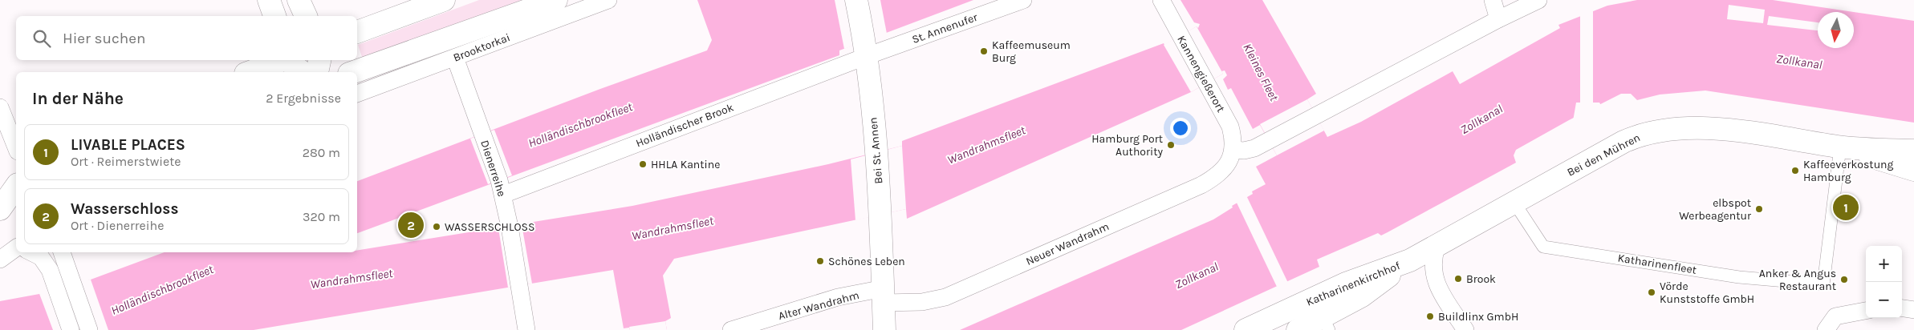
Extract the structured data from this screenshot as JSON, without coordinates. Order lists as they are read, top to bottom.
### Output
{
  "streets": {
    "main road": [
      "Brooktorkai",
      "Bei St. Annen",
      "Bei den Mühren",
      "Katharinenkirchhof"
    ],
    "street": [
      "St. Annenufer",
      "Kannengießerort",
      "Holländischer Brook",
      "Dienerreihe",
      "Neuer Wandrahm",
      "Katharinenfleet",
      "Alter Wandrahm"
    ]
  },
  "crossings": [
    ["St. Annenufer", "Holländischer Brook"],
    ["St. Annenufer", "Bei St. Annen"],
    ["Brooktorkai", "Dienerreihe"],
    ["Kannengießerort", "Neuer Wandrahm"],
    ["Holländischer Brook", "Bei St. Annen"],
    ["Holländischer Brook", "Dienerreihe"],
    ["Bei St. Annen", "Neuer Wandrahm"],
    ["Bei St. Annen", "Alter Wandrahm"],
    ["Bei den Mühren", "Katharinenfleet"],
    ["Bei den Mühren", "Katharinenkirchhof"],
    ["Neuer Wandrahm", "Alter Wandrahm"]
  ],
  "water": [
    "Zollkanal",
    "Kleines Fleet",
    "Holländischbrookfleet",
    "Wandrahmsfleet"
  ],
  "places": [
    "Kaffeemuseum Burg",
    "Hamburg Port Authority",
    "HHLA Kantine",
    "Kaffeeverkostung Hamburg",
    "elbspot Werbeagentur",
    "WASSERSCHLOSS",
    "Schönes Leben",
    "Brook",
    "Anker & Angus Restaurant",
    "Vörde Kunststoffe GmbH",
    "Buildlinx GmbH"
  ],
  "north": "bottom",
  "page": {
    "search": "Hier suchen",
    "heading": ["In der Nähe", "2 Ergebnisse"],
    "list": [
      {
        "mark": "1",
        "name": "LIVABLE PLACES",
        "note": "Ort · Reimerstwiete",
        "value": "280 m"
      },
      {
        "mark": "2",
        "name": "Wasserschloss",
        "note": "Ort · Dienerreihe",
        "value": "320 m"
      }
    ],
    "pins": ["1", "2"],
    "map_buttons": ["+", "−"]
  }
}
